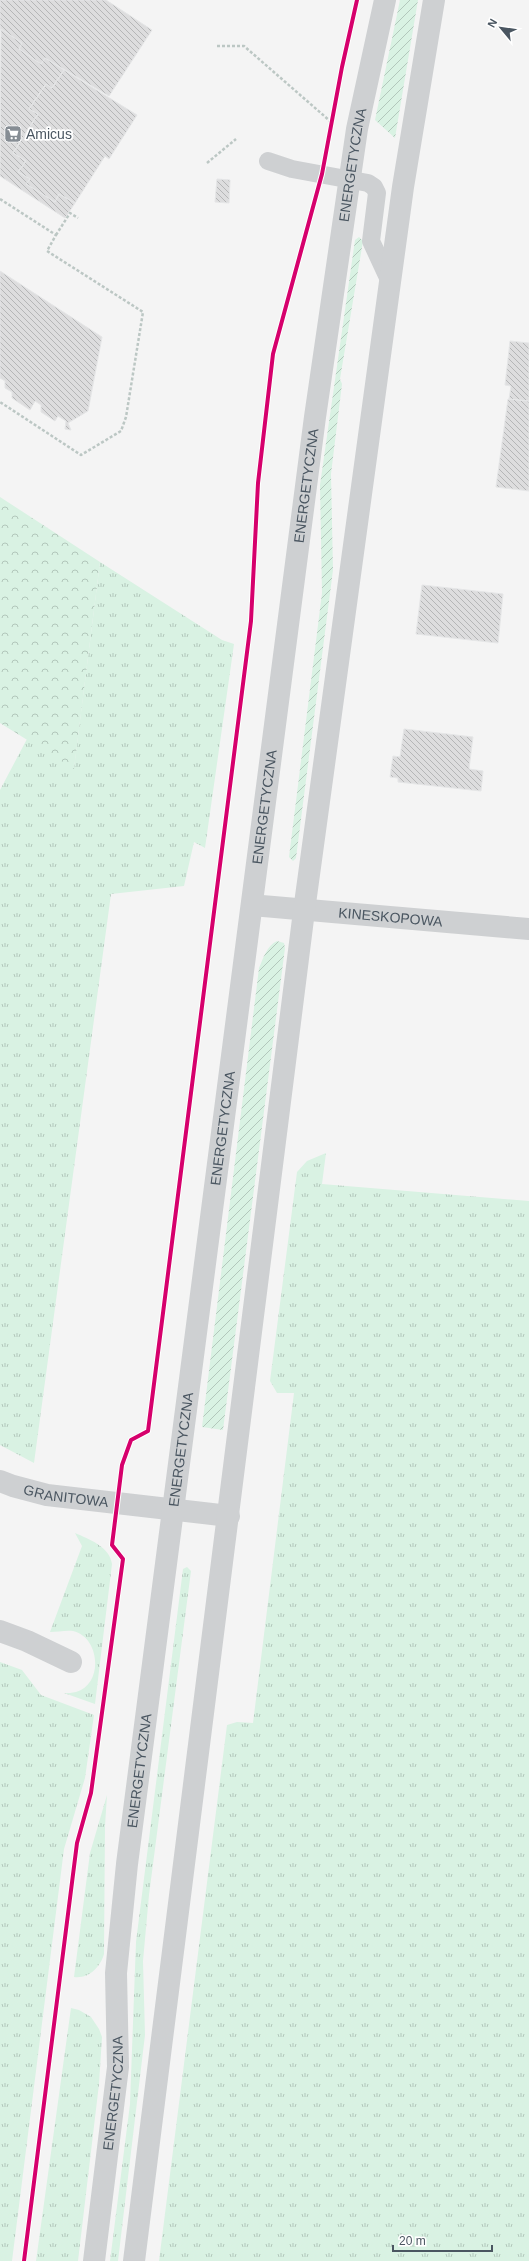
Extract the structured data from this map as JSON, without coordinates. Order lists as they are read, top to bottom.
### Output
{
  "streets": {
    "street": ["ENERGETYCZNA", "KINESKOPOWA", "GRANITOWA"]
  },
  "crossings": [
    ["ENERGETYCZNA", "KINESKOPOWA"],
    ["ENERGETYCZNA", "GRANITOWA"]
  ],
  "places": {
    "supermarket": ["Amicus"]
  },
  "scale_bar": "20 m",
  "north": "top left"
}
